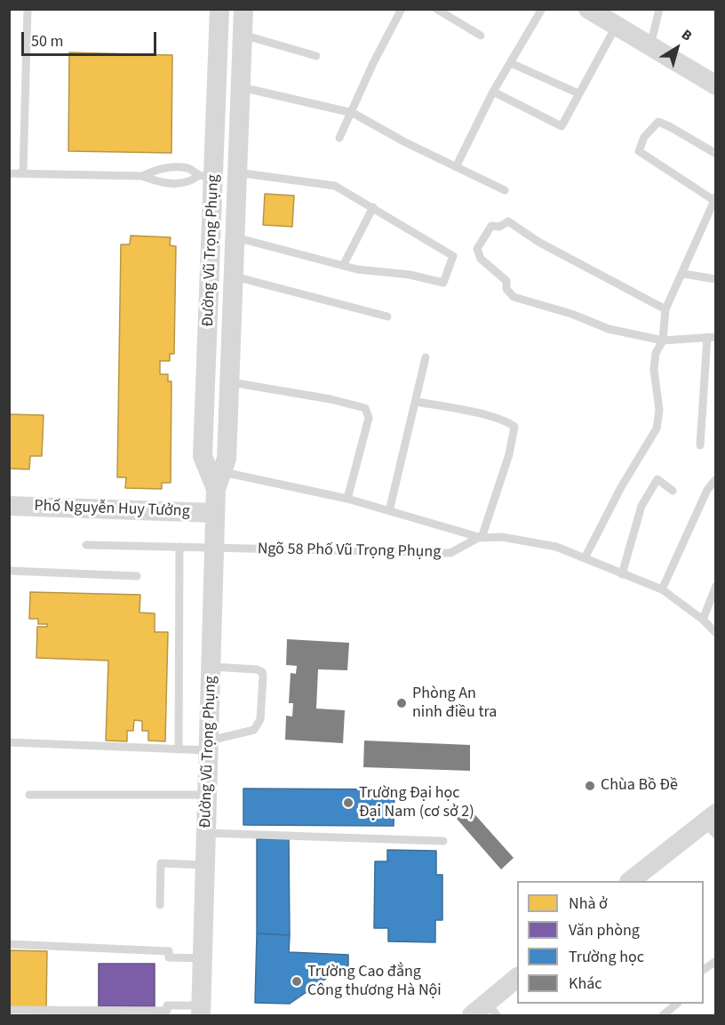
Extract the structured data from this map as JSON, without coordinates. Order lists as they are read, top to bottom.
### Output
{
  "streets": {
    "street": ["Đường Vũ Trọng Phụng", "Phố Nguyễn Huy Tưởng"],
    "lane": ["Ngõ 58 Phố Vũ Trọng Phụng"]
  },
  "crossings": [
    ["Đường Vũ Trọng Phụng", "Phố Nguyễn Huy Tưởng"],
    ["Đường Vũ Trọng Phụng", "Ngõ 58 Phố Vũ Trọng Phụng"]
  ],
  "places": [
    "Phòng An ninh điều tra",
    "Chùa Bồ Đề",
    "Trường Đại học Đại Nam (cơ sở 2)",
    "Trường Cao đẳng Công thương Hà Nội"
  ],
  "legend": [
    "Nhà ở",
    "Văn phòng",
    "Trường học",
    "Khác"
  ],
  "scale_bar": "50 m",
  "north": "top right"
}
